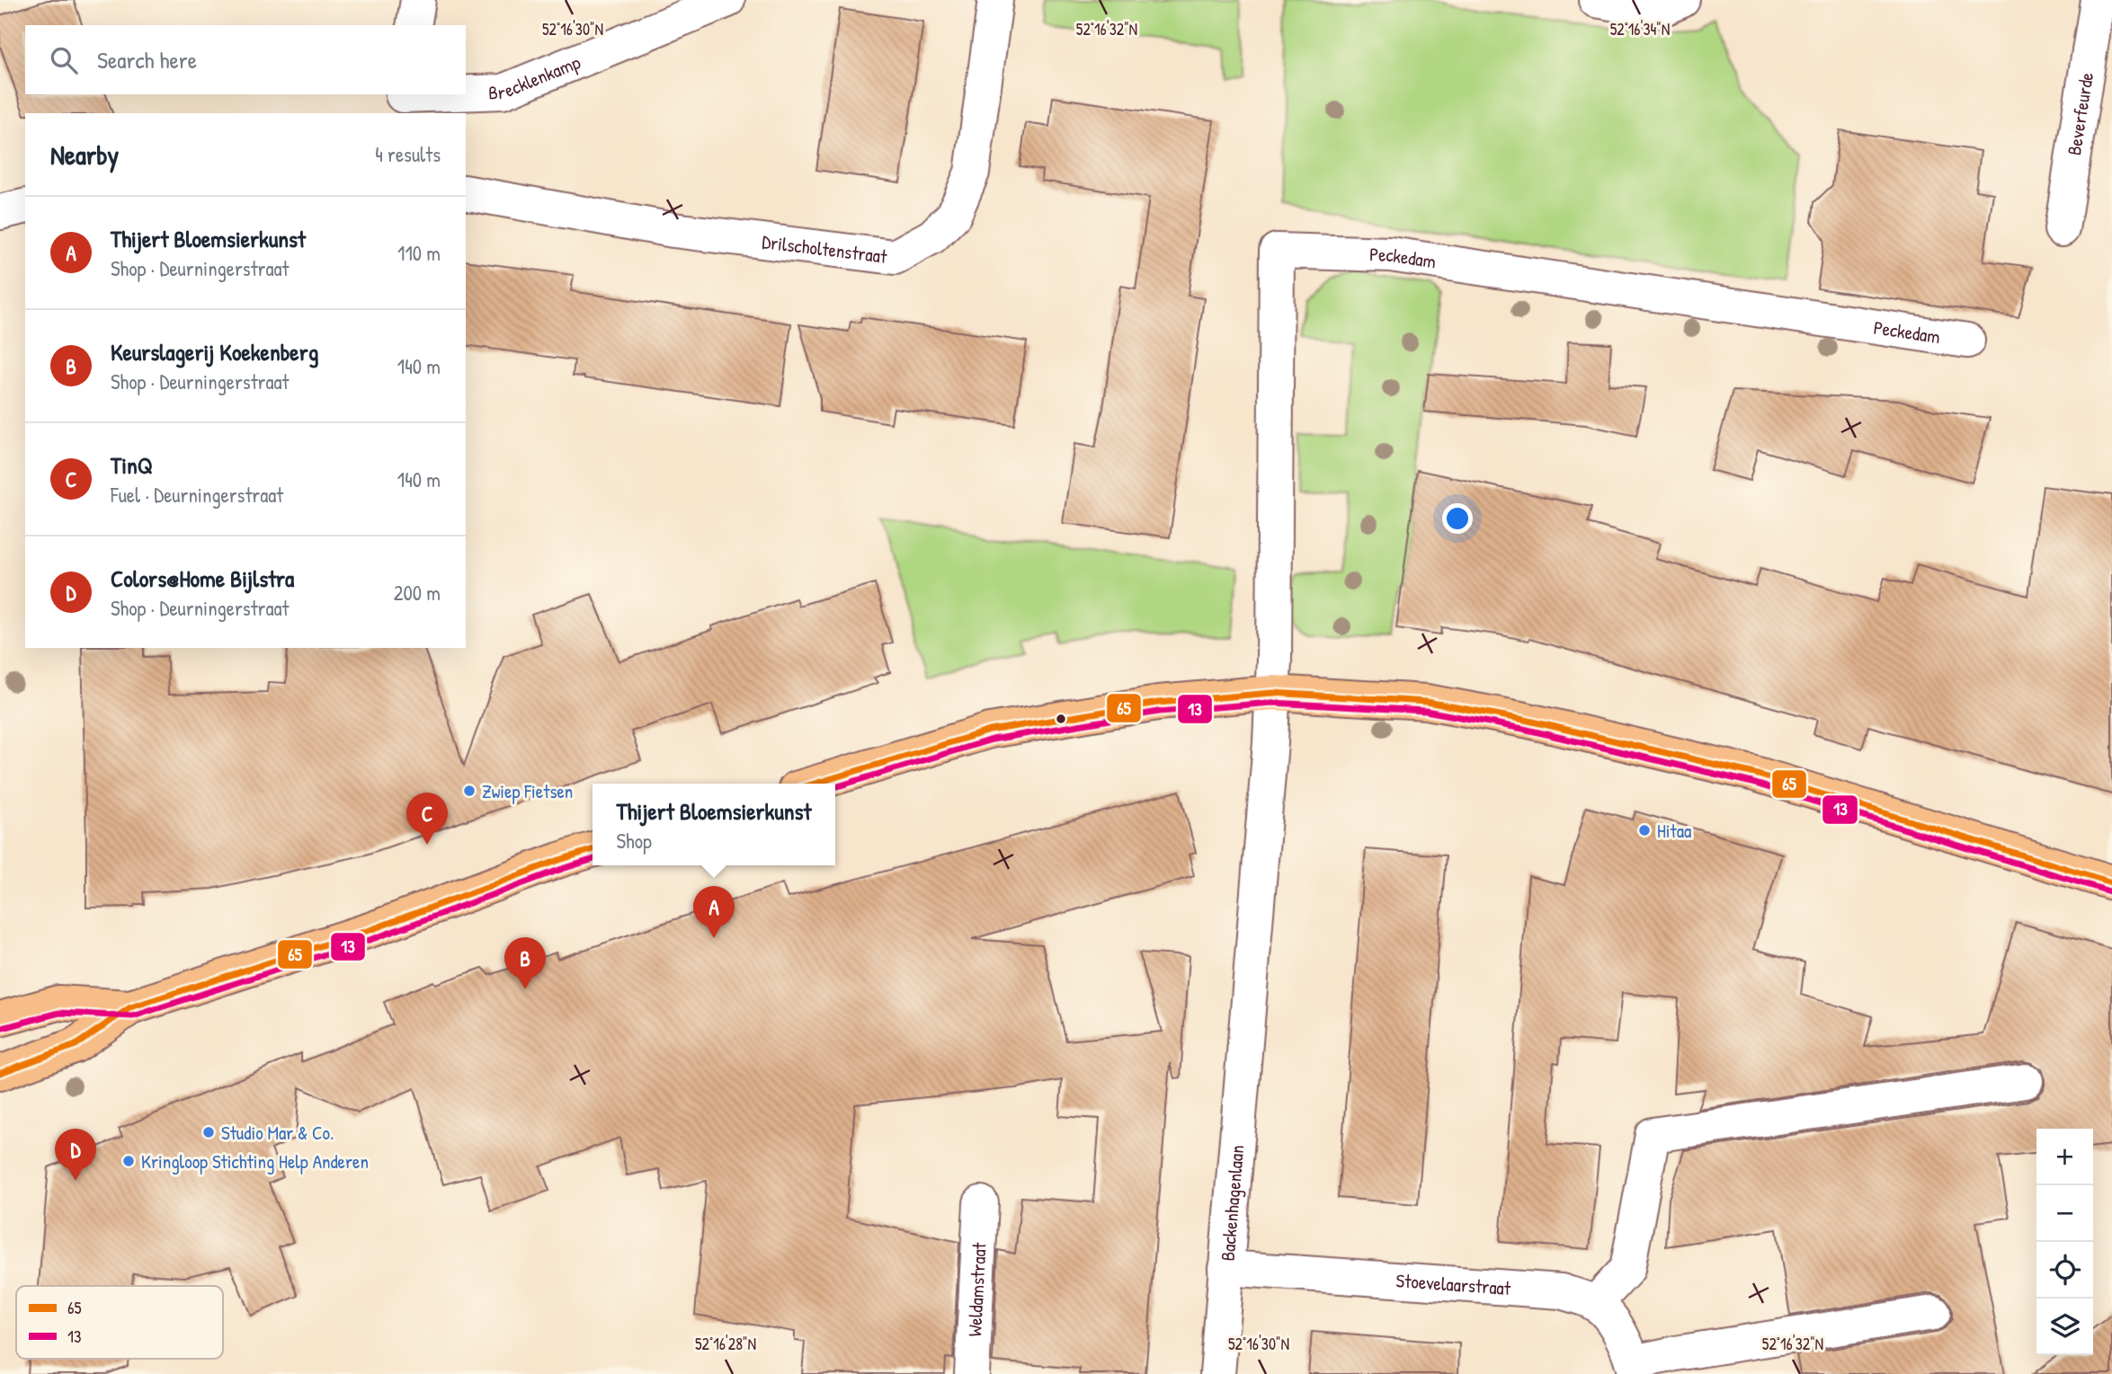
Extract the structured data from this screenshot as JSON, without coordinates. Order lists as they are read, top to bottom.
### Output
{
  "streets": {
    "street": [
      "Brecklenkamp",
      "Beverfeurde",
      "Drilscholtenstraat",
      "Peckedam",
      "Backenhagenlaan",
      "Stoevelaarstraat",
      "Weldamstraat"
    ]
  },
  "crossings": [
    ["Peckedam", "Backenhagenlaan"],
    ["Backenhagenlaan", "Stoevelaarstraat"]
  ],
  "places": [
    "Zwiep Fietsen",
    "Hitaa",
    "Studio Mar & Co.",
    "Kringloop Stichting Help Anderen"
  ],
  "lines": ["transit line 65", "transit line 13"],
  "legend": ["65", "13"],
  "page": {
    "search": "Search here",
    "heading": ["Nearby", "4 results"],
    "list": [
      {
        "mark": "A",
        "name": "Thijert Bloemsierkunst",
        "note": "Shop · Deurningerstraat",
        "value": "110 m"
      },
      {
        "mark": "B",
        "name": "Keurslagerij Koekenberg",
        "note": "Shop · Deurningerstraat",
        "value": "140 m"
      },
      {
        "mark": "C",
        "name": "TinQ",
        "note": "Fuel · Deurningerstraat",
        "value": "140 m"
      },
      {
        "mark": "D",
        "name": "Colors@Home Bijlstra",
        "note": "Shop · Deurningerstraat",
        "value": "200 m"
      }
    ],
    "popup": ["Thijert Bloemsierkunst", "Shop"],
    "pins": [
      "C",
      "A",
      "B",
      "D"
    ],
    "map_buttons": ["+", "−"]
  },
  "coordinates": [
    "52°16'30\"N",
    "52°16'32\"N",
    "52°16'34\"N",
    "52°16'28\"N"
  ]
}
